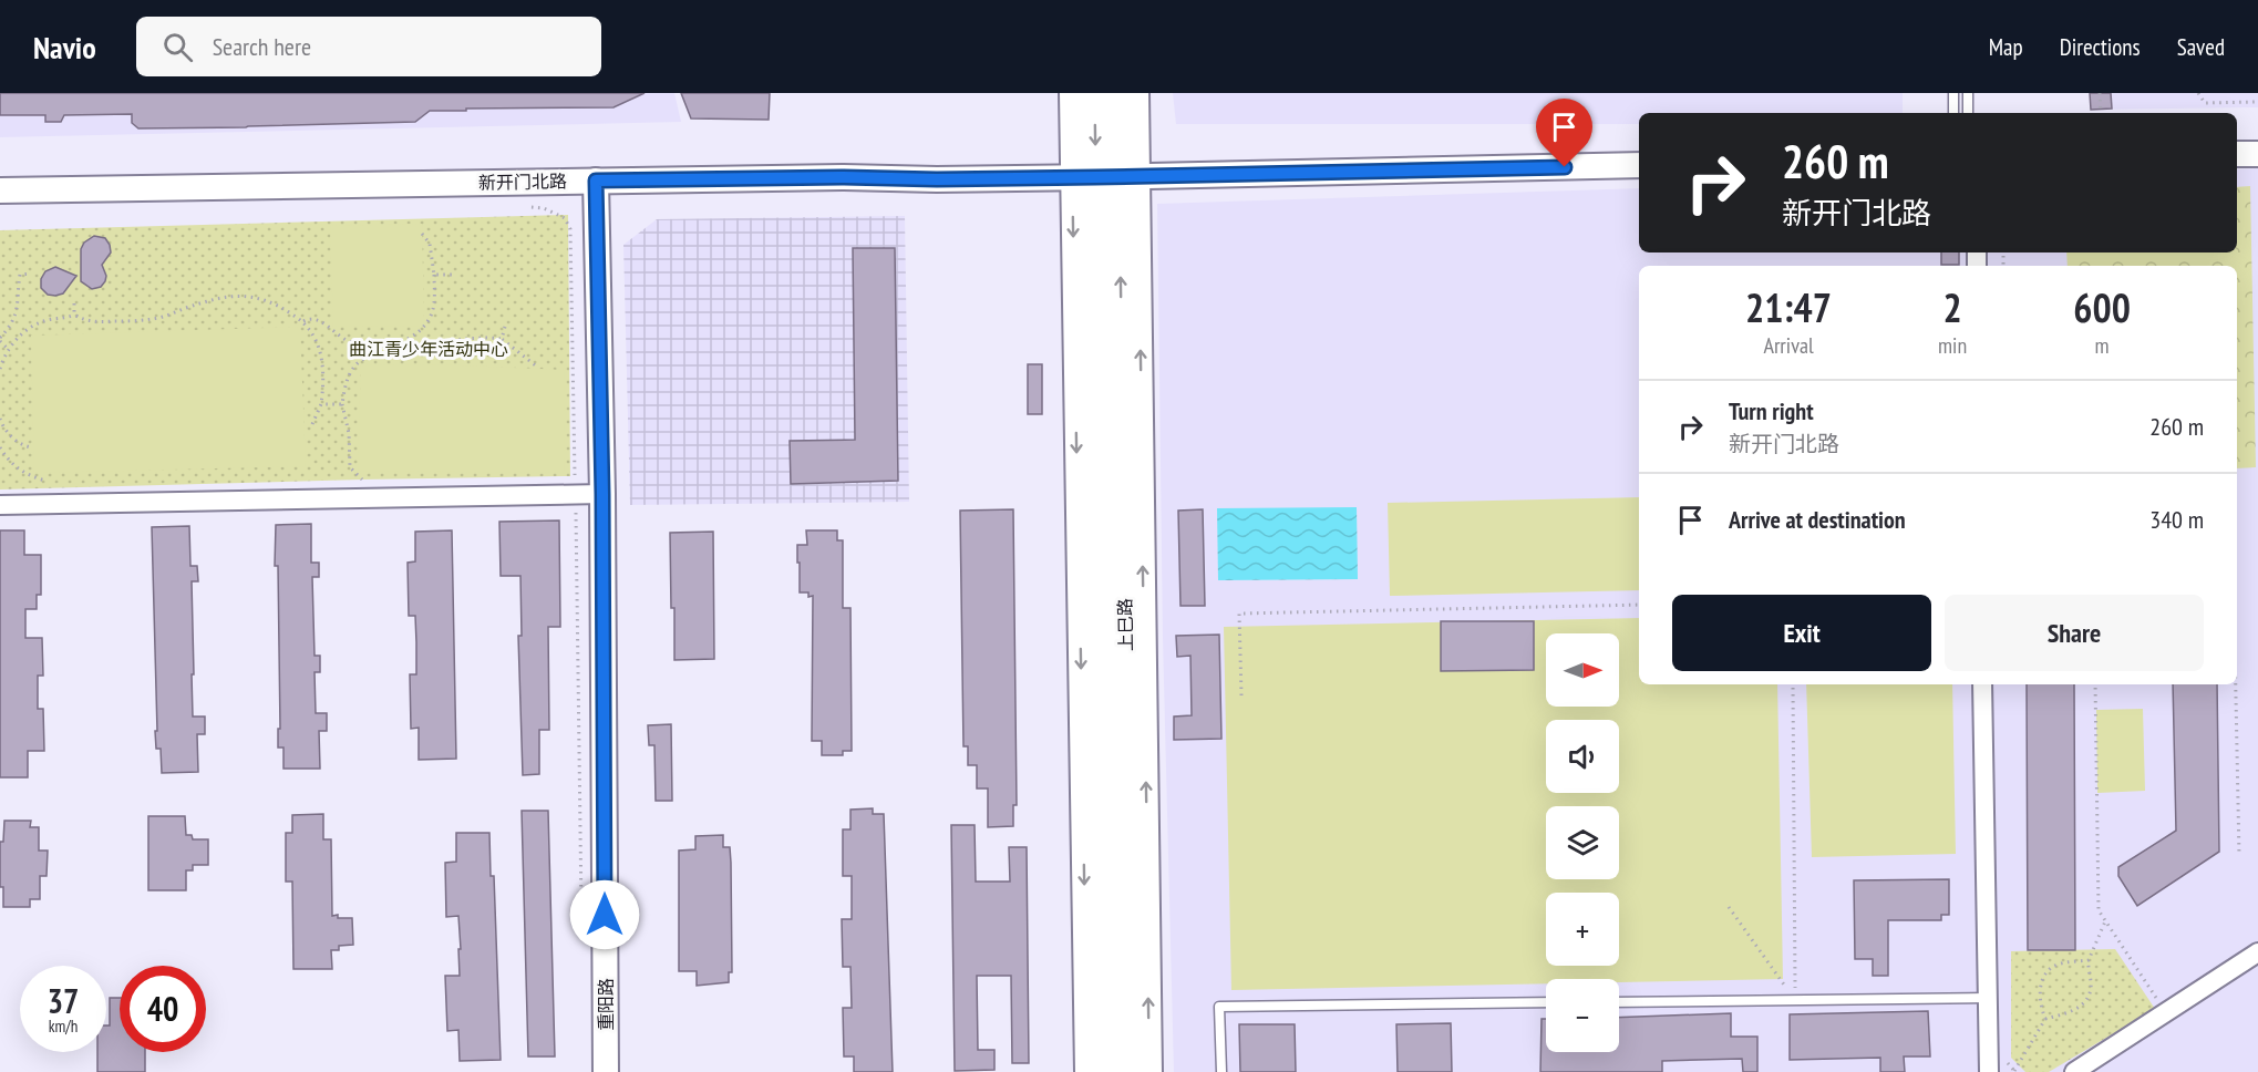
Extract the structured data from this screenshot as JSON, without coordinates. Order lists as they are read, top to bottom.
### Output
{
  "streets": {
    "street": ["新开门北路", "上巳路", "重阳路"]
  },
  "crossings": [
    ["新开门北路", "上巳路"],
    ["新开门北路", "重阳路"]
  ],
  "parks": ["曲江青少年活动中心"],
  "north": "right",
  "page": {
    "header": "Navio",
    "search": "Search here",
    "nav": ["Map", "Directions", "Saved"],
    "turn": ["260 m", "新开门北路"],
    "eta": [
      "21:47",
      "Arrival",
      "2",
      "min",
      "600",
      "m"
    ],
    "list": [
      {
        "name": "Turn right",
        "note": "新开门北路",
        "value": "260 m"
      },
      {
        "name": "Arrive at destination",
        "value": "340 m"
      }
    ],
    "buttons": ["Exit", "Share"],
    "map_buttons": ["+", "−"],
    "speed": "37 km/h",
    "limit": "40"
  }
}
